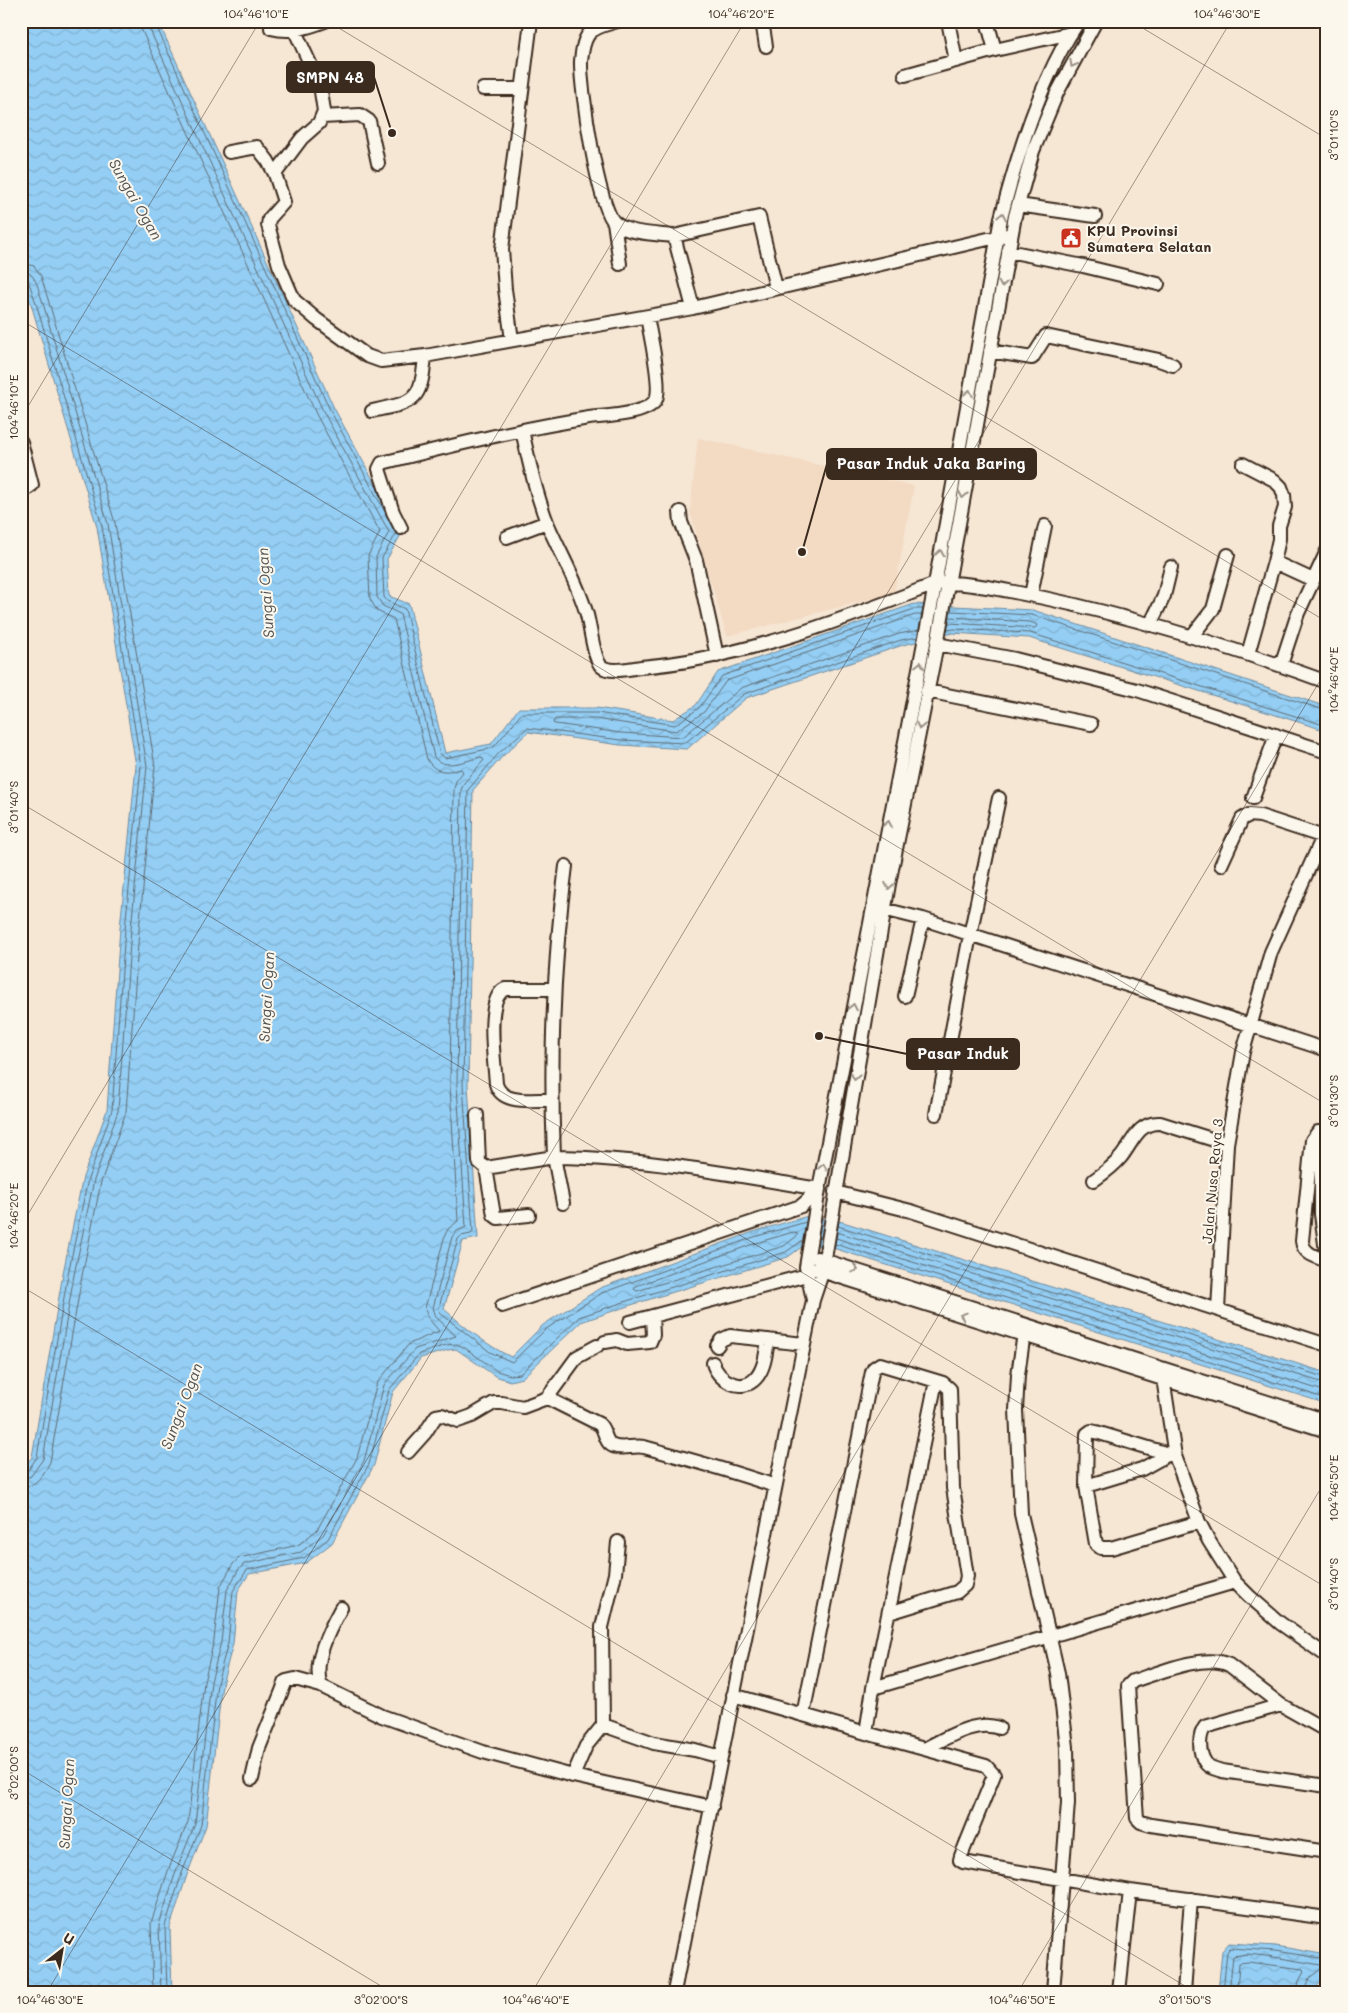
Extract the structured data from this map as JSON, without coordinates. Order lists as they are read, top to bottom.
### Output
{
  "streets": {
    "street": ["Jalan Nusa Raya 3"]
  },
  "water": ["Sungai Ogan"],
  "places": {
    "other": ["SMPN 48", "Pasar Induk Jaka Baring", "Pasar Induk"],
    "public building": ["KPU Provinsi Sumatera Selatan"]
  },
  "north": "top right",
  "coordinates": [
    "104°46'10\"E",
    "104°46'20\"E",
    "104°46'30\"E",
    "3°01'10\"S",
    "104°46'40\"E",
    "3°01'40\"S",
    "3°01'30\"S",
    "104°46'50\"E",
    "3°02'00\"S",
    "3°01'50\"S"
  ]
}
